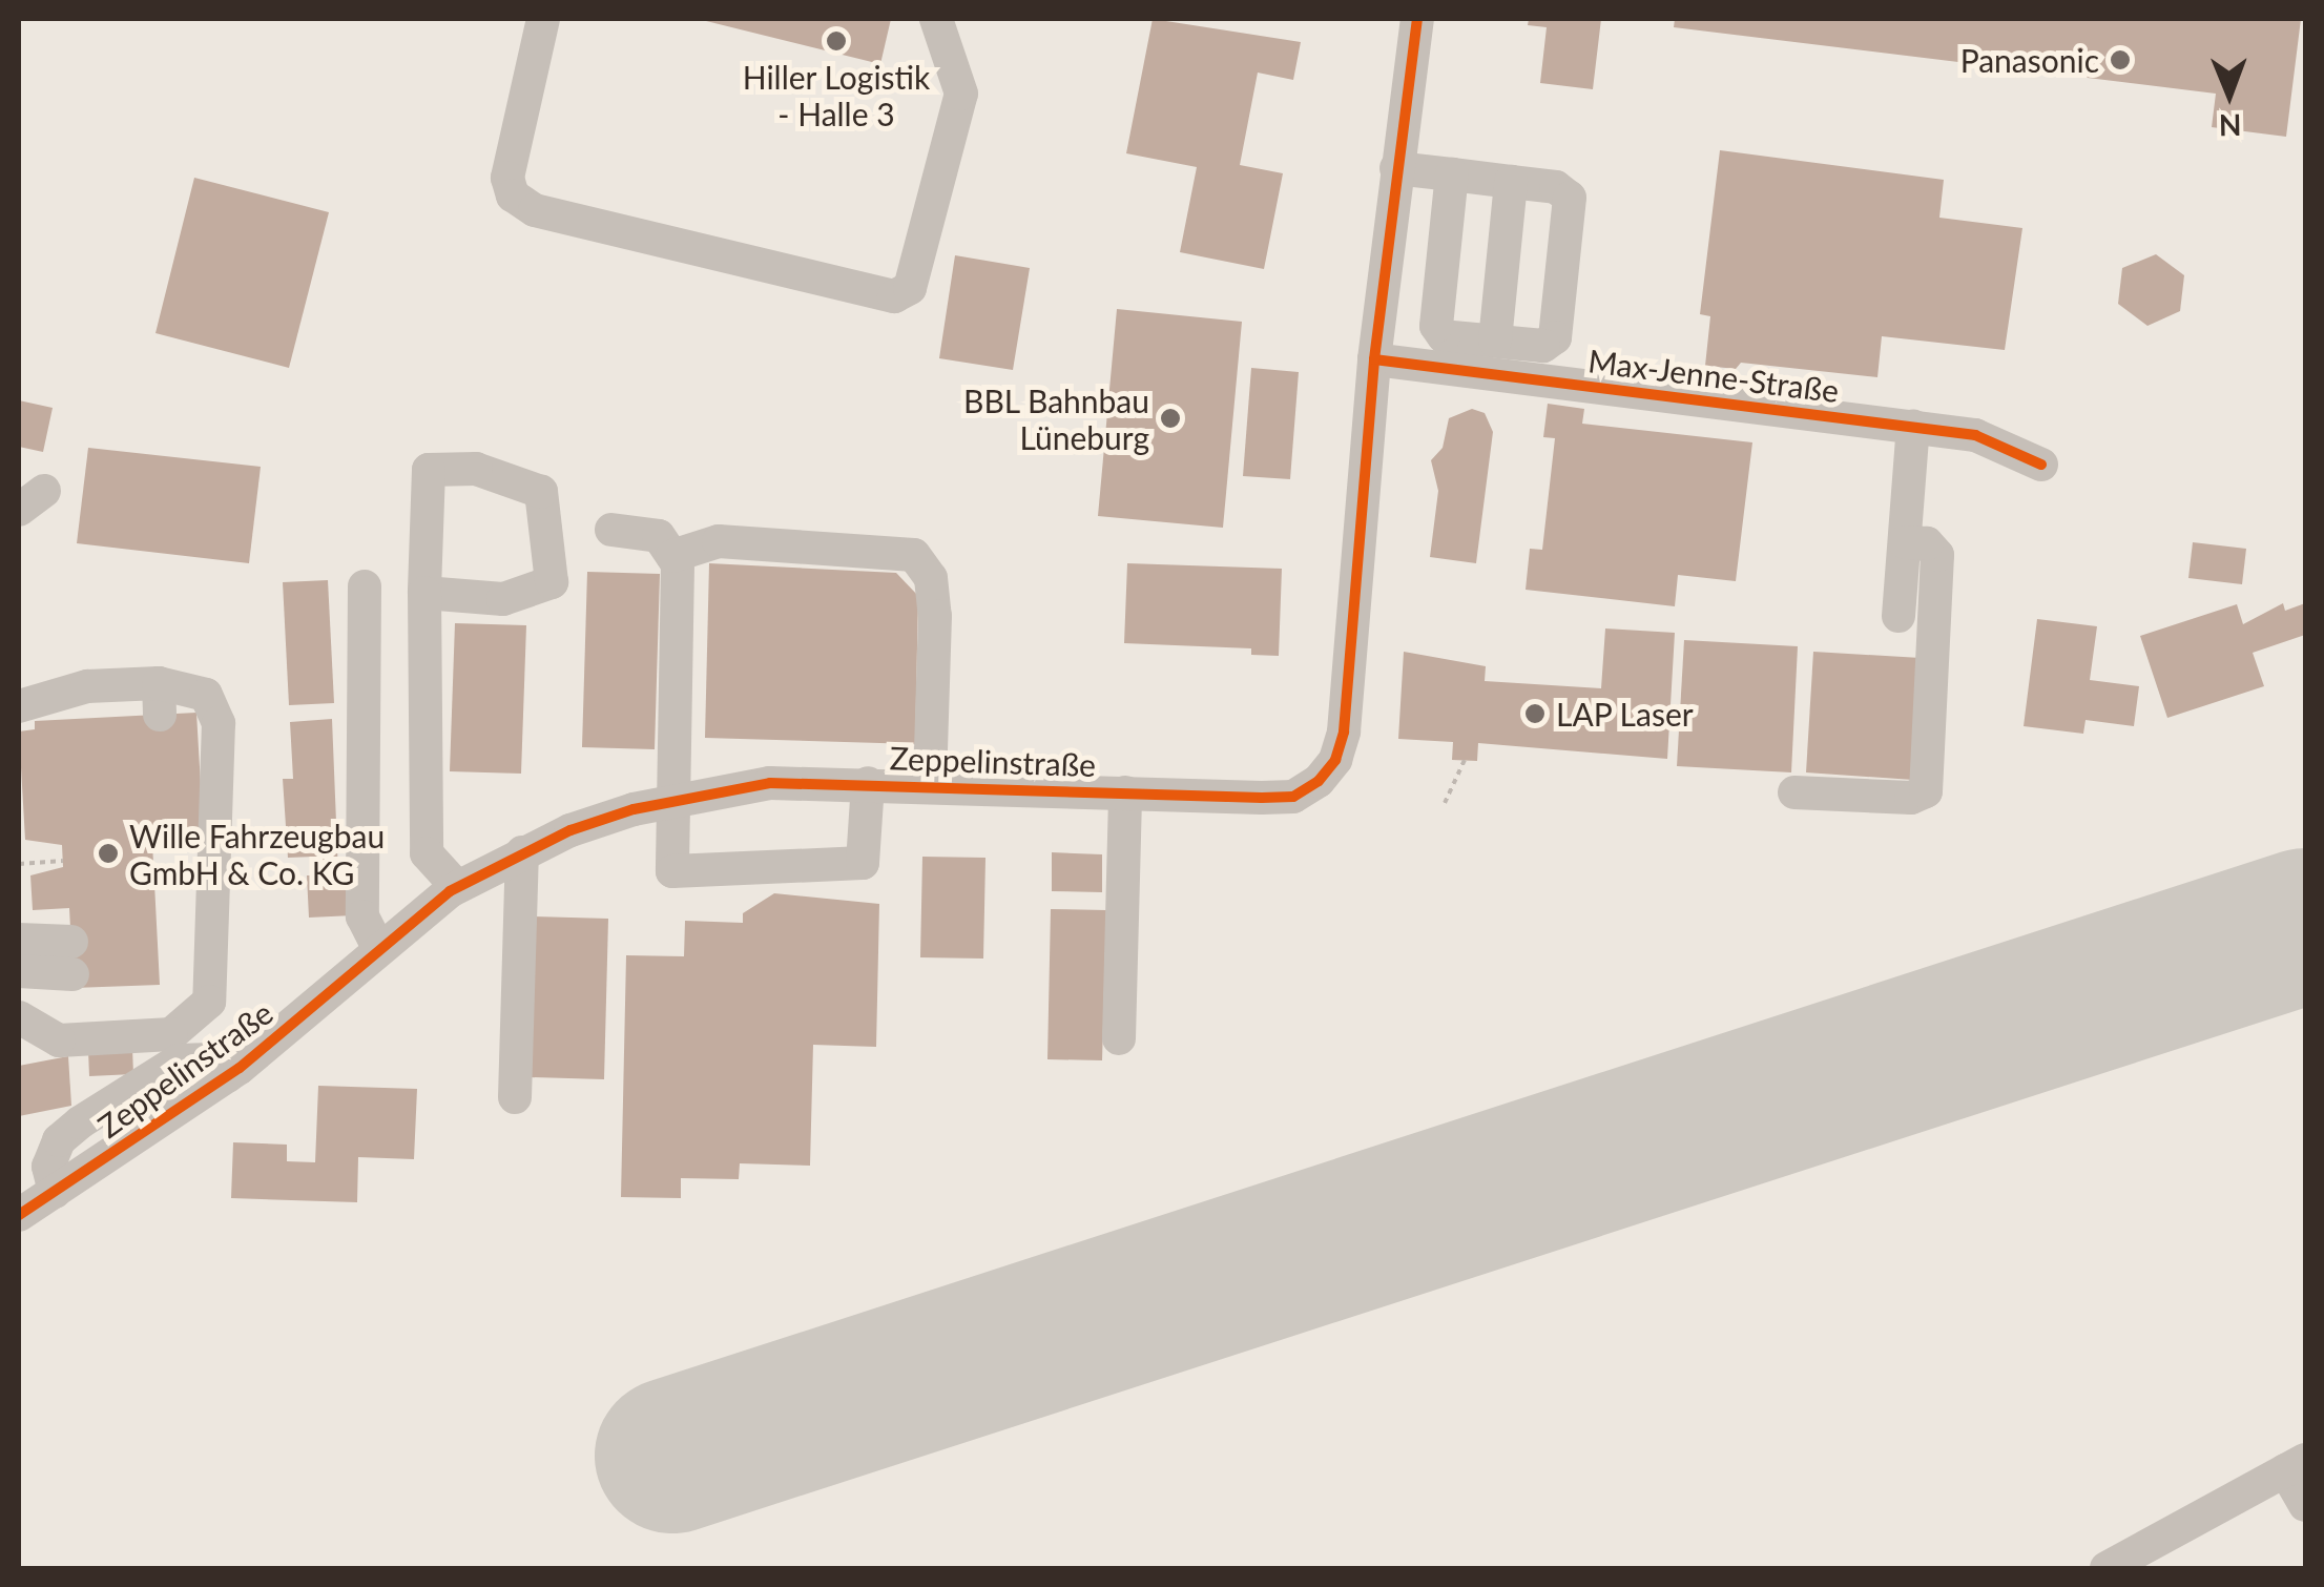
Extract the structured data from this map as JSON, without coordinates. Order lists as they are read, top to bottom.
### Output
{
  "streets": {
    "street": ["Max-Jenne-Straße", "Zeppelinstraße"]
  },
  "crossings": [
    ["Max-Jenne-Straße", "Zeppelinstraße"]
  ],
  "places": [
    "Hiller Logistik - Halle 3",
    "Panasonic",
    "BBL Bahnbau Lüneburg",
    "LAP Laser",
    "Wille Fahrzeugbau GmbH & Co. KG"
  ],
  "north": "bottom"
}
